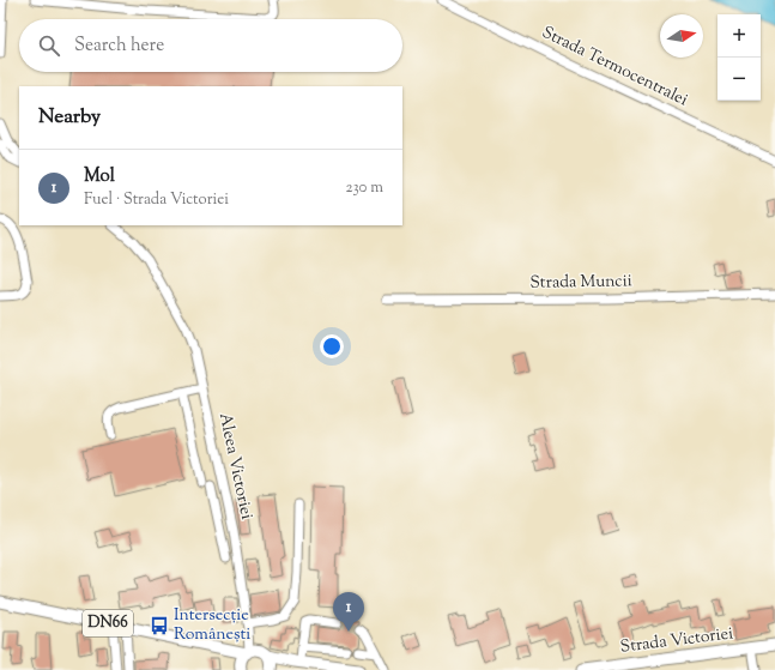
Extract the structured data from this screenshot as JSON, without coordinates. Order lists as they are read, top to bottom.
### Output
{
  "streets": {
    "main road": ["DN66", "Strada Victoriei"],
    "street": ["Strada Termocentralei", "Strada Muncii", "Aleea Victoriei"]
  },
  "crossings": [
    ["Aleea Victoriei", "DN66"]
  ],
  "places": {
    "bus stop": ["Intersecție Românești"]
  },
  "north": "right",
  "page": {
    "map_buttons": ["+", "−"],
    "search": "Search here",
    "heading": "Nearby",
    "list": [
      {
        "mark": "1",
        "name": "Mol",
        "note": "Fuel · Strada Victoriei",
        "value": "230 m"
      }
    ],
    "pins": "1"
  }
}
